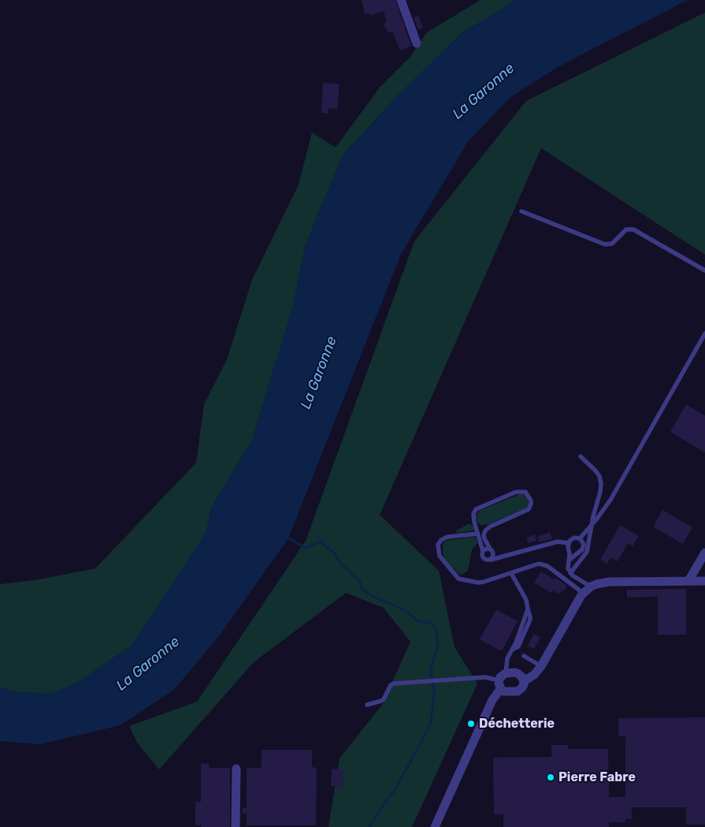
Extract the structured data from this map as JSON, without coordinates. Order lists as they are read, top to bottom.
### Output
{
  "water": ["La Garonne"],
  "places": ["Déchetterie", "Pierre Fabre"]
}
